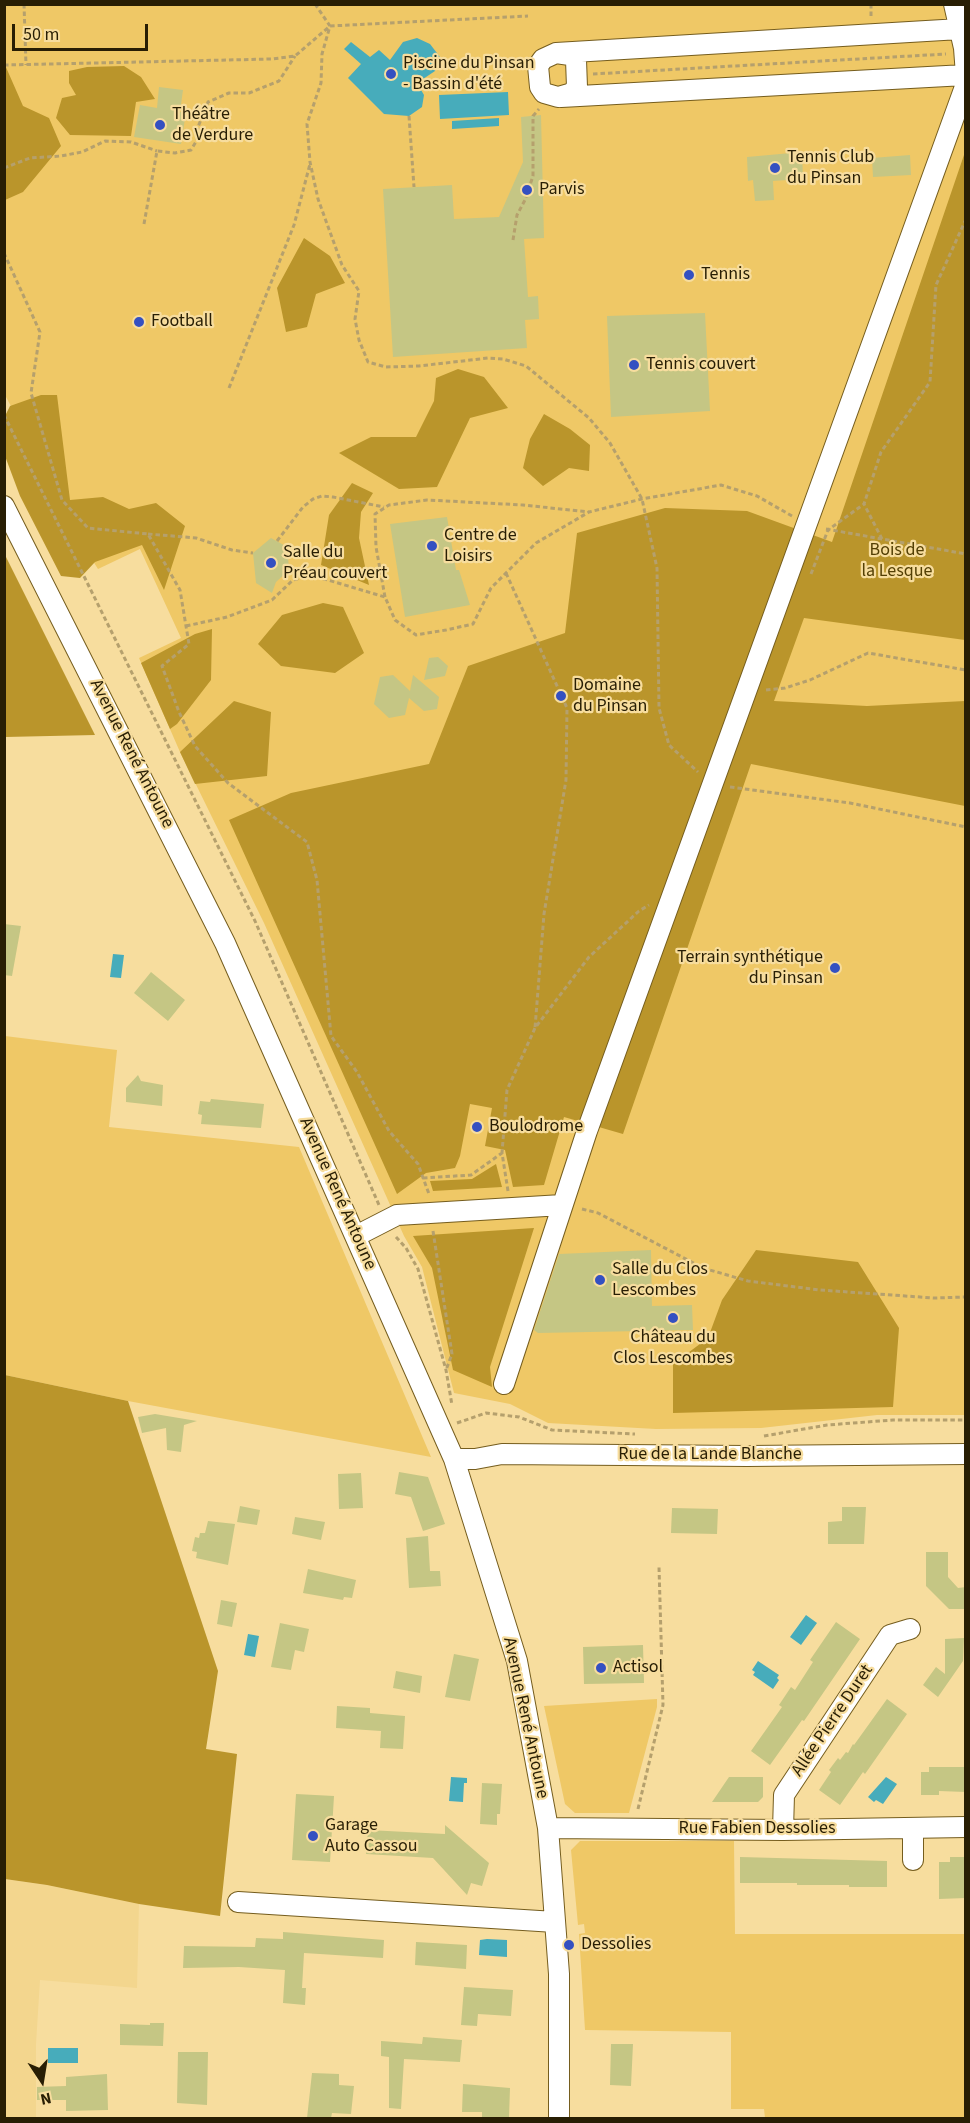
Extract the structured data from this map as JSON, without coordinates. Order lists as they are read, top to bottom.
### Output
{
  "streets": {
    "street": [
      "Avenue René Antoune",
      "Rue de la Lande Blanche",
      "Allée Pierre Duret",
      "Rue Fabien Dessolies"
    ]
  },
  "crossings": [
    ["Avenue René Antoune", "Rue de la Lande Blanche"],
    ["Avenue René Antoune", "Rue Fabien Dessolies"],
    ["Allée Pierre Duret", "Rue Fabien Dessolies"]
  ],
  "parks": ["Bois de la Lesque"],
  "places": [
    "Piscine du Pinsan - Bassin d'été",
    "Théâtre de Verdure",
    "Tennis Club du Pinsan",
    "Parvis",
    "Tennis",
    "Football",
    "Tennis couvert",
    "Centre de Loisirs",
    "Salle du Préau couvert",
    "Domaine du Pinsan",
    "Terrain synthétique du Pinsan",
    "Boulodrome",
    "Salle du Clos Lescombes",
    "Château du Clos Lescombes",
    "Actisol",
    "Garage Auto Cassou",
    "Dessolies"
  ],
  "scale_bar": "50 m",
  "north": "bottom"
}
